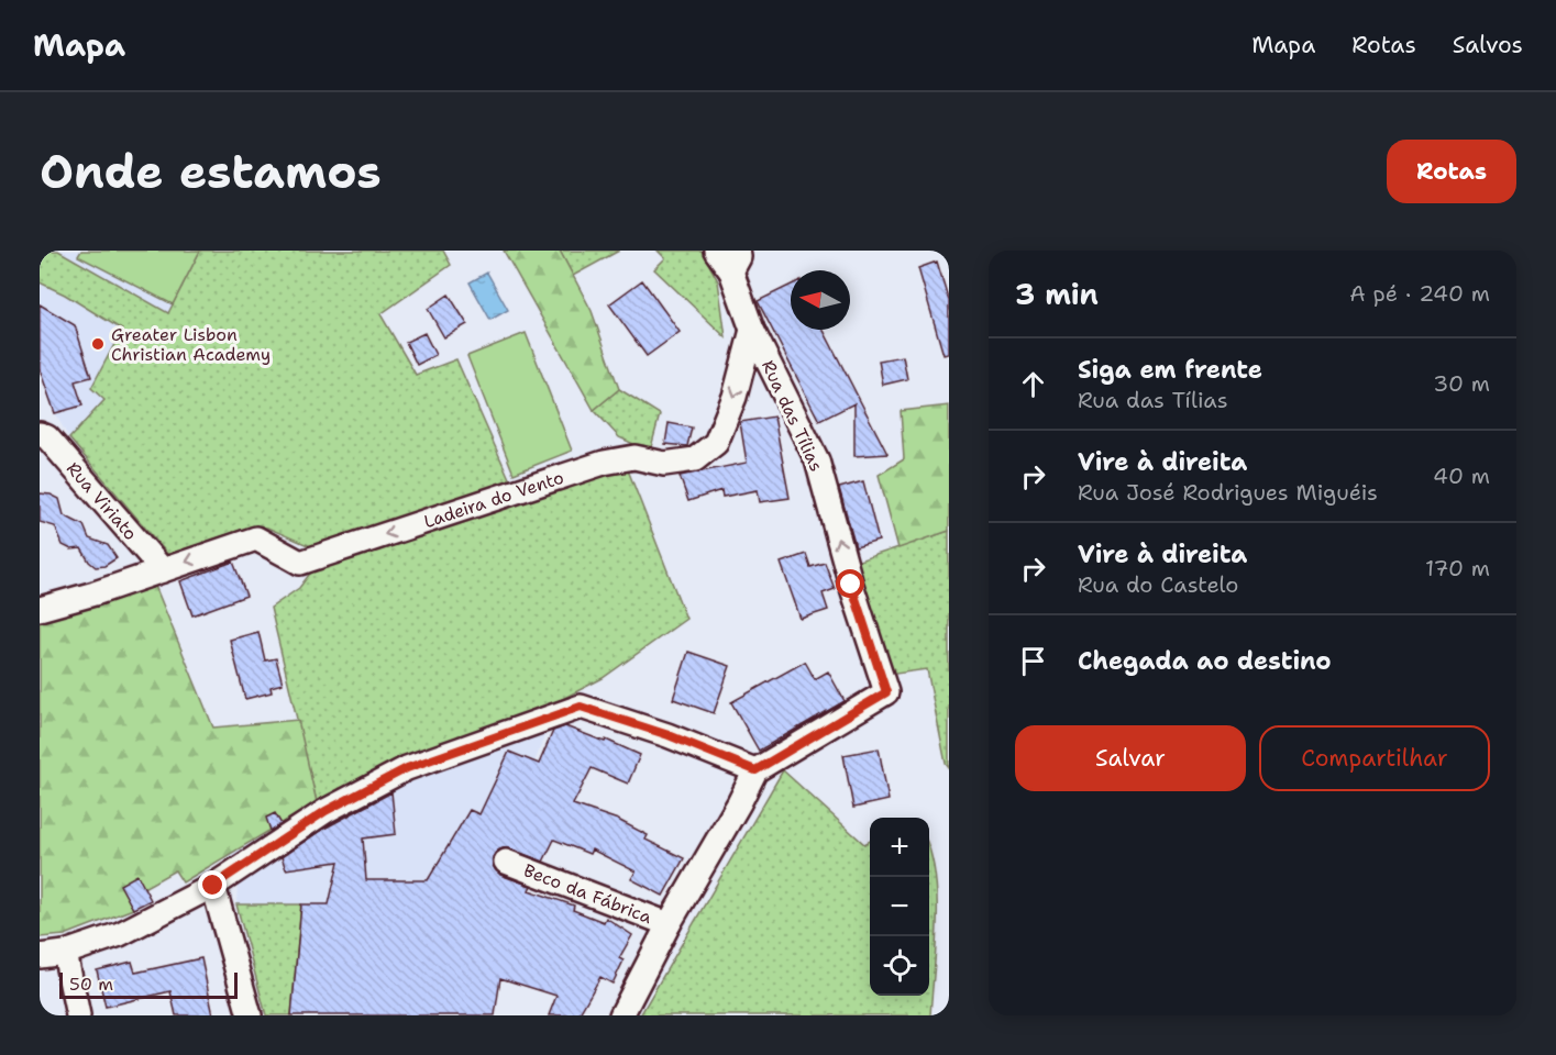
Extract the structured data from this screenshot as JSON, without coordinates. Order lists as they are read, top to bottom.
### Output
{
  "streets": {
    "street": [
      "Rua das Tílias",
      "Ladeira do Vento",
      "Rua Viriato",
      "Beco da Fábrica"
    ]
  },
  "crossings": [
    ["Rua das Tílias", "Ladeira do Vento"],
    ["Ladeira do Vento", "Rua Viriato"]
  ],
  "one_way": ["Rua das Tílias", "Ladeira do Vento"],
  "places": ["Greater Lisbon Christian Academy"],
  "scale_bar": "50 m",
  "north": "left",
  "page": {
    "header": "Mapa",
    "nav": ["Mapa", "Rotas", "Salvos"],
    "buttons": [
      "Rotas",
      ["Salvar", "Compartilhar"]
    ],
    "title": "Onde estamos",
    "heading": ["3 min", "A pé · 240 m"],
    "list": [
      ["Siga em frente", "Rua das Tílias", "30 m"],
      ["Vire à direita", "Rua José Rodrigues Miguéis", "40 m"],
      ["Vire à direita", "Rua do Castelo", "170 m"],
      "Chegada ao destino"
    ],
    "map_buttons": ["+", "−"],
    "scale": "50 m"
  }
}
